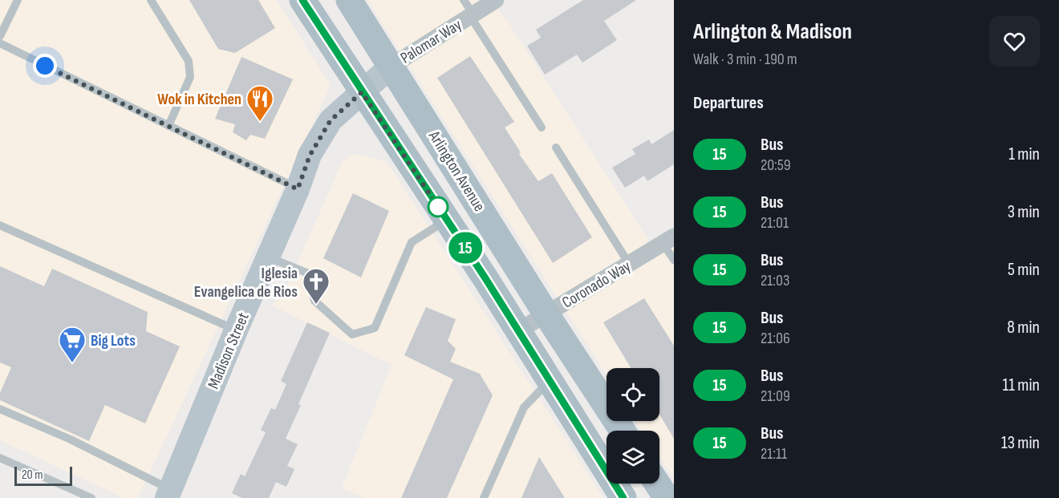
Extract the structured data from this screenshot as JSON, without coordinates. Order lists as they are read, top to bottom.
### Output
{
  "streets": {
    "main road": ["Arlington Avenue", "Madison Street"],
    "street": ["Palomar Way", "Coronado Way"]
  },
  "crossings": [
    ["Palomar Way", "Arlington Avenue"],
    ["Palomar Way", "Madison Street"],
    ["Arlington Avenue", "Coronado Way"],
    ["Arlington Avenue", "Madison Street"]
  ],
  "places": {
    "restaurant": ["Wok in Kitchen"],
    "church": ["Iglesia Evangelica de Rios"],
    "supermarket": ["Big Lots"]
  },
  "lines": ["bus line 15"],
  "scale_bar": "20 m",
  "page": {
    "on_map": "15",
    "heading": [
      ["Arlington & Madison", "Walk · 3 min · 190 m"],
      "Departures"
    ],
    "list": [
      {
        "mark": "15",
        "name": "Bus",
        "note": "20:59",
        "value": "1 min"
      },
      {
        "mark": "15",
        "name": "Bus",
        "note": "21:01",
        "value": "3 min"
      },
      {
        "mark": "15",
        "name": "Bus",
        "note": "21:03",
        "value": "5 min"
      },
      {
        "mark": "15",
        "name": "Bus",
        "note": "21:06",
        "value": "8 min"
      },
      {
        "mark": "15",
        "name": "Bus",
        "note": "21:09",
        "value": "11 min"
      },
      {
        "mark": "15",
        "name": "Bus",
        "note": "21:11",
        "value": "13 min"
      }
    ],
    "scale": "20 m"
  }
}
